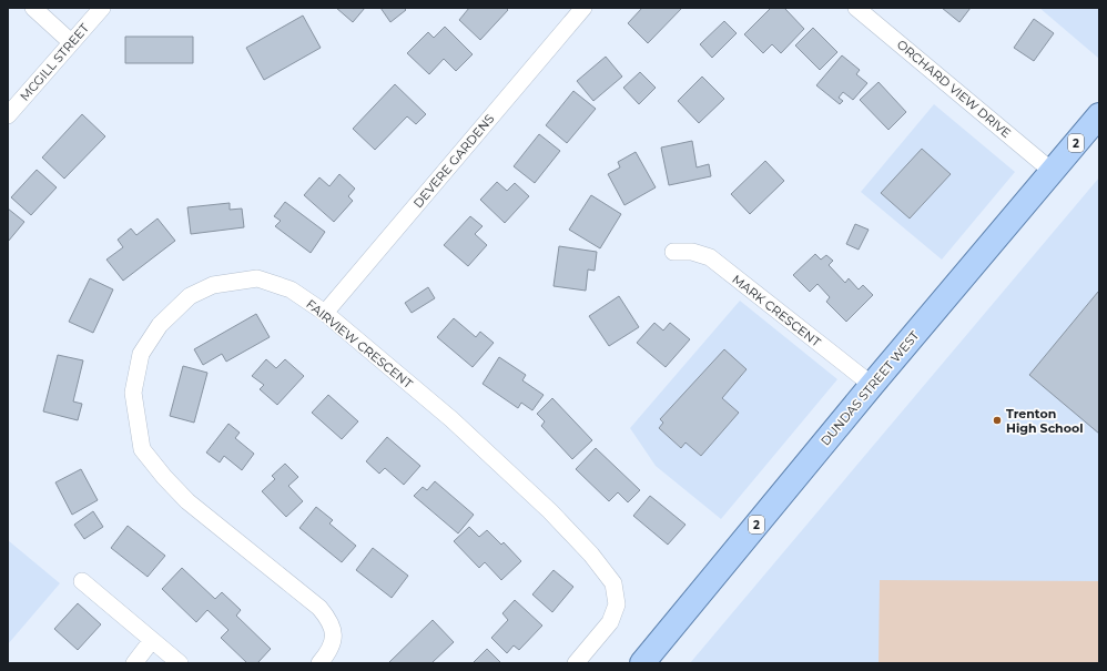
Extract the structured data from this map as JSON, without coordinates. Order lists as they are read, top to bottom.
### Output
{
  "streets": {
    "main road": ["2", "DUNDAS STREET WEST"],
    "street": [
      "MCGILL STREET",
      "ORCHARD VIEW DRIVE",
      "DEVERE GARDENS",
      "MARK CRESCENT",
      "FAIRVIEW CRESCENT"
    ]
  },
  "crossings": [
    ["ORCHARD VIEW DRIVE", "DUNDAS STREET WEST"],
    ["DEVERE GARDENS", "FAIRVIEW CRESCENT"],
    ["MARK CRESCENT", "DUNDAS STREET WEST"]
  ],
  "places": ["Trenton High School"]
}
